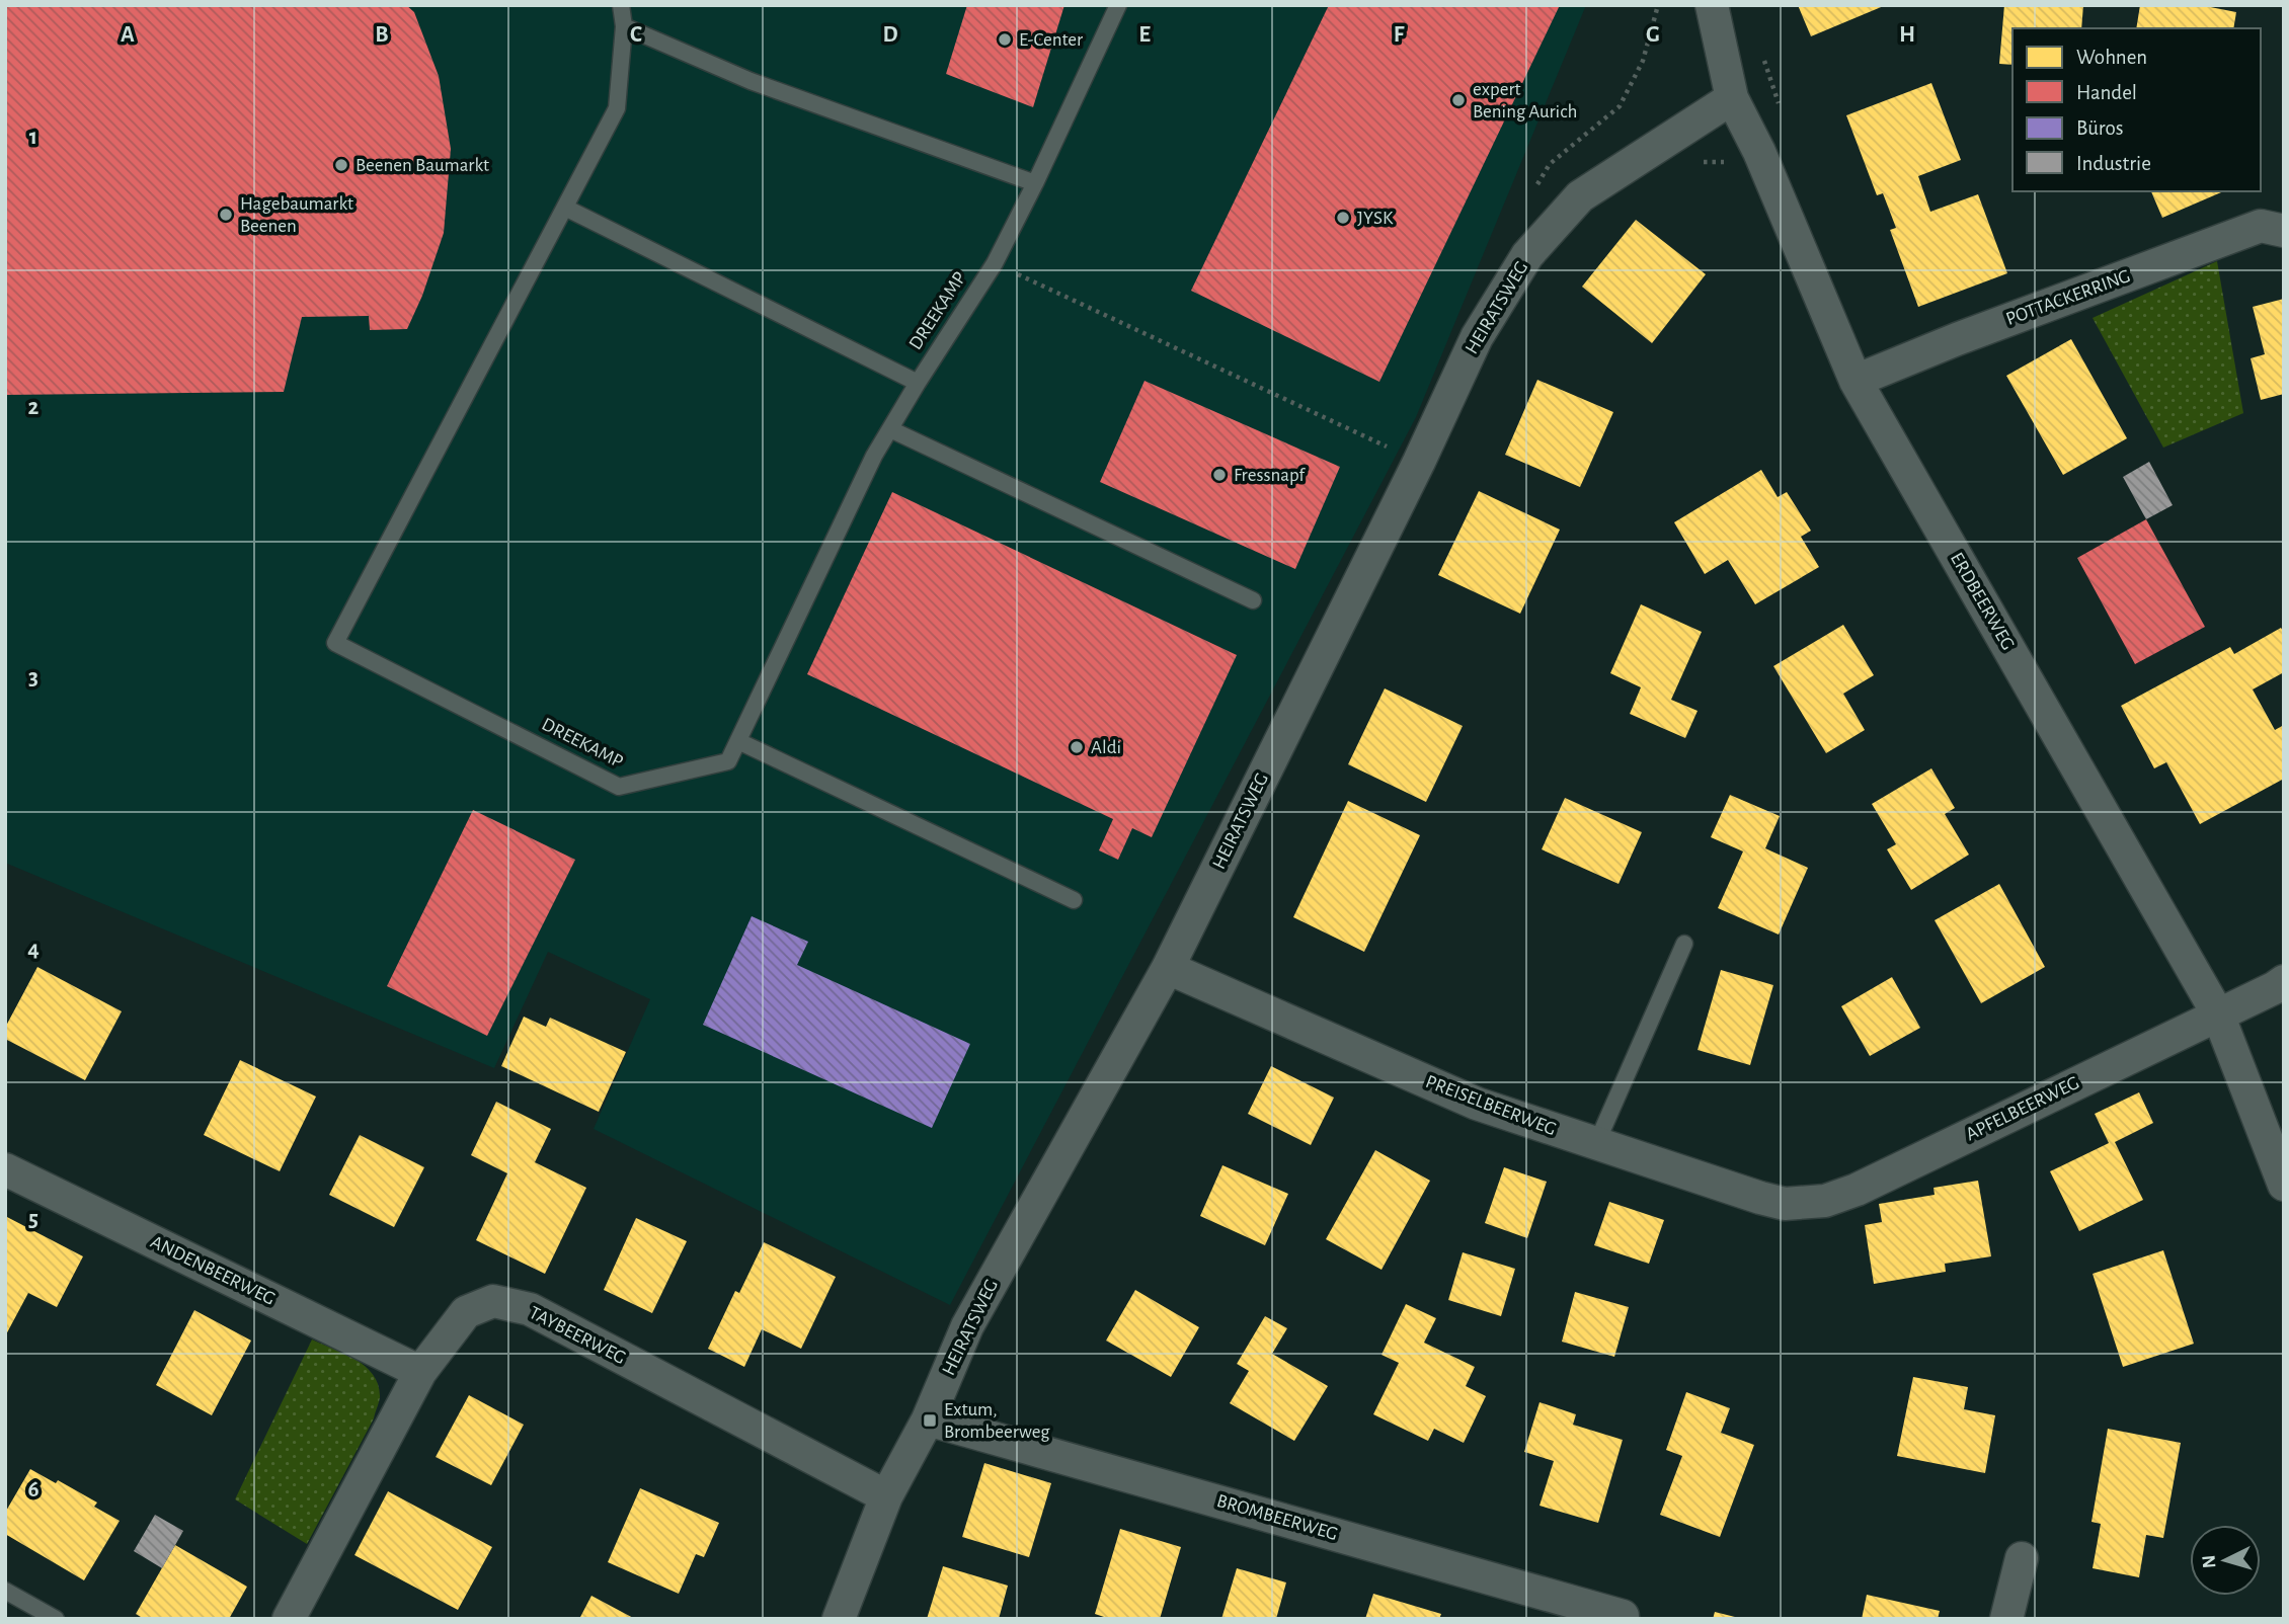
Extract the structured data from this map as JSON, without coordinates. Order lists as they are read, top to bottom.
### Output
{
  "streets": {
    "street": [
      "POTTACKERRING",
      "HEIRATSWEG",
      "ERDBEERWEG",
      "PREISELBEERWEG",
      "APFELBEERWEG",
      "ANDENBEERWEG",
      "TAYBEERWEG",
      "BROMBEERWEG"
    ],
    "lane": ["DREEKAMP"]
  },
  "crossings": [
    ["POTTACKERRING", "ERDBEERWEG"],
    ["HEIRATSWEG", "ERDBEERWEG"],
    ["HEIRATSWEG", "PREISELBEERWEG"],
    ["HEIRATSWEG", "TAYBEERWEG"],
    ["HEIRATSWEG", "BROMBEERWEG"],
    ["ERDBEERWEG", "APFELBEERWEG"],
    ["PREISELBEERWEG", "APFELBEERWEG"],
    ["ANDENBEERWEG", "TAYBEERWEG"]
  ],
  "places": {
    "other": [
      "E-Center",
      "expert Bening Aurich",
      "Beenen Baumarkt",
      "Hagebaumarkt Beenen",
      "JYSK",
      "Fressnapf",
      "Aldi"
    ],
    "transit": ["Extum, Brombeerweg"]
  },
  "legend": [
    "Wohnen",
    "Handel",
    "Büros",
    "Industrie"
  ],
  "north": "left",
  "grid": {
    "columns": [
      "A",
      "B",
      "C",
      "D",
      "E",
      "F",
      "G",
      "H"
    ],
    "rows": [
      "1",
      "2",
      "3",
      "4",
      "5",
      "6"
    ]
  }
}
